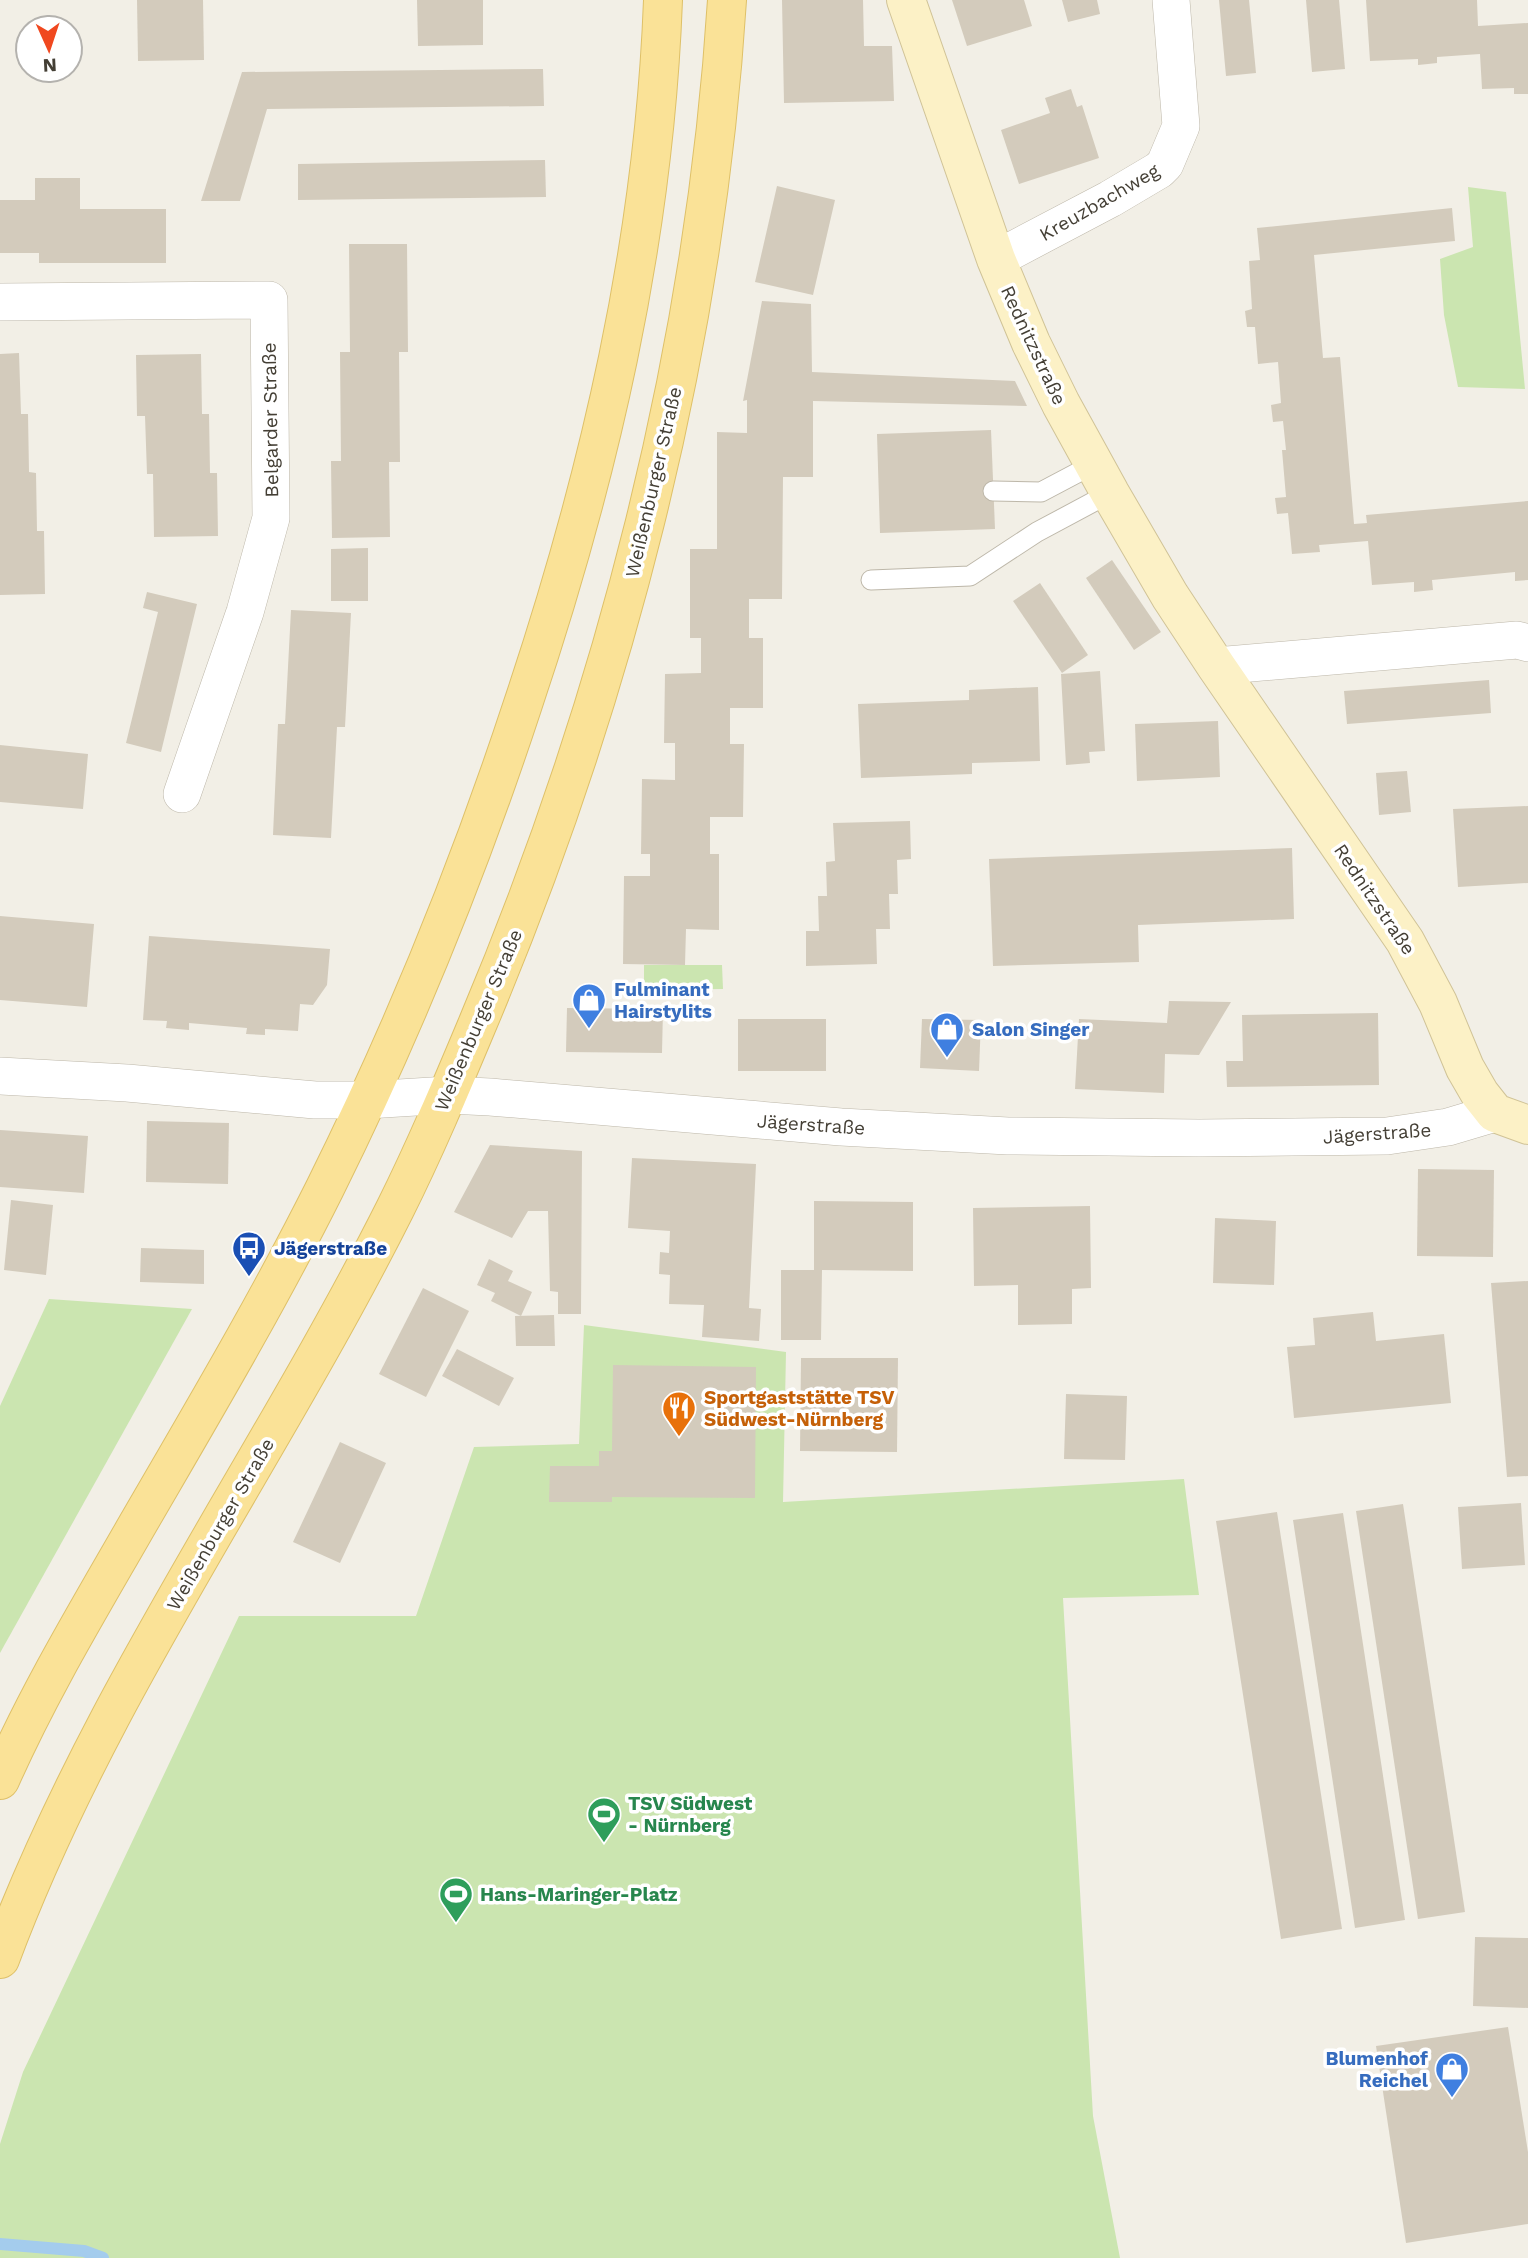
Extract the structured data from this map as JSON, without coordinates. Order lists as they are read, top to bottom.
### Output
{
  "streets": {
    "main road": ["Rednitzstraße", "Weißenburger Straße"],
    "street": ["Kreuzbachweg", "Belgarder Straße", "Jägerstraße"]
  },
  "crossings": [
    ["Kreuzbachweg", "Rednitzstraße"],
    ["Rednitzstraße", "Jägerstraße"],
    ["Weißenburger Straße", "Jägerstraße"]
  ],
  "places": {
    "shop": ["Fulminant Hairstylits", "Salon Singer", "Blumenhof Reichel"],
    "bus stop": ["Jägerstraße"],
    "restaurant": ["Sportgaststätte TSV Südwest-Nürnberg"],
    "sports": ["TSV Südwest - Nürnberg", "Hans-Maringer-Platz"]
  },
  "north": "bottom"
}
